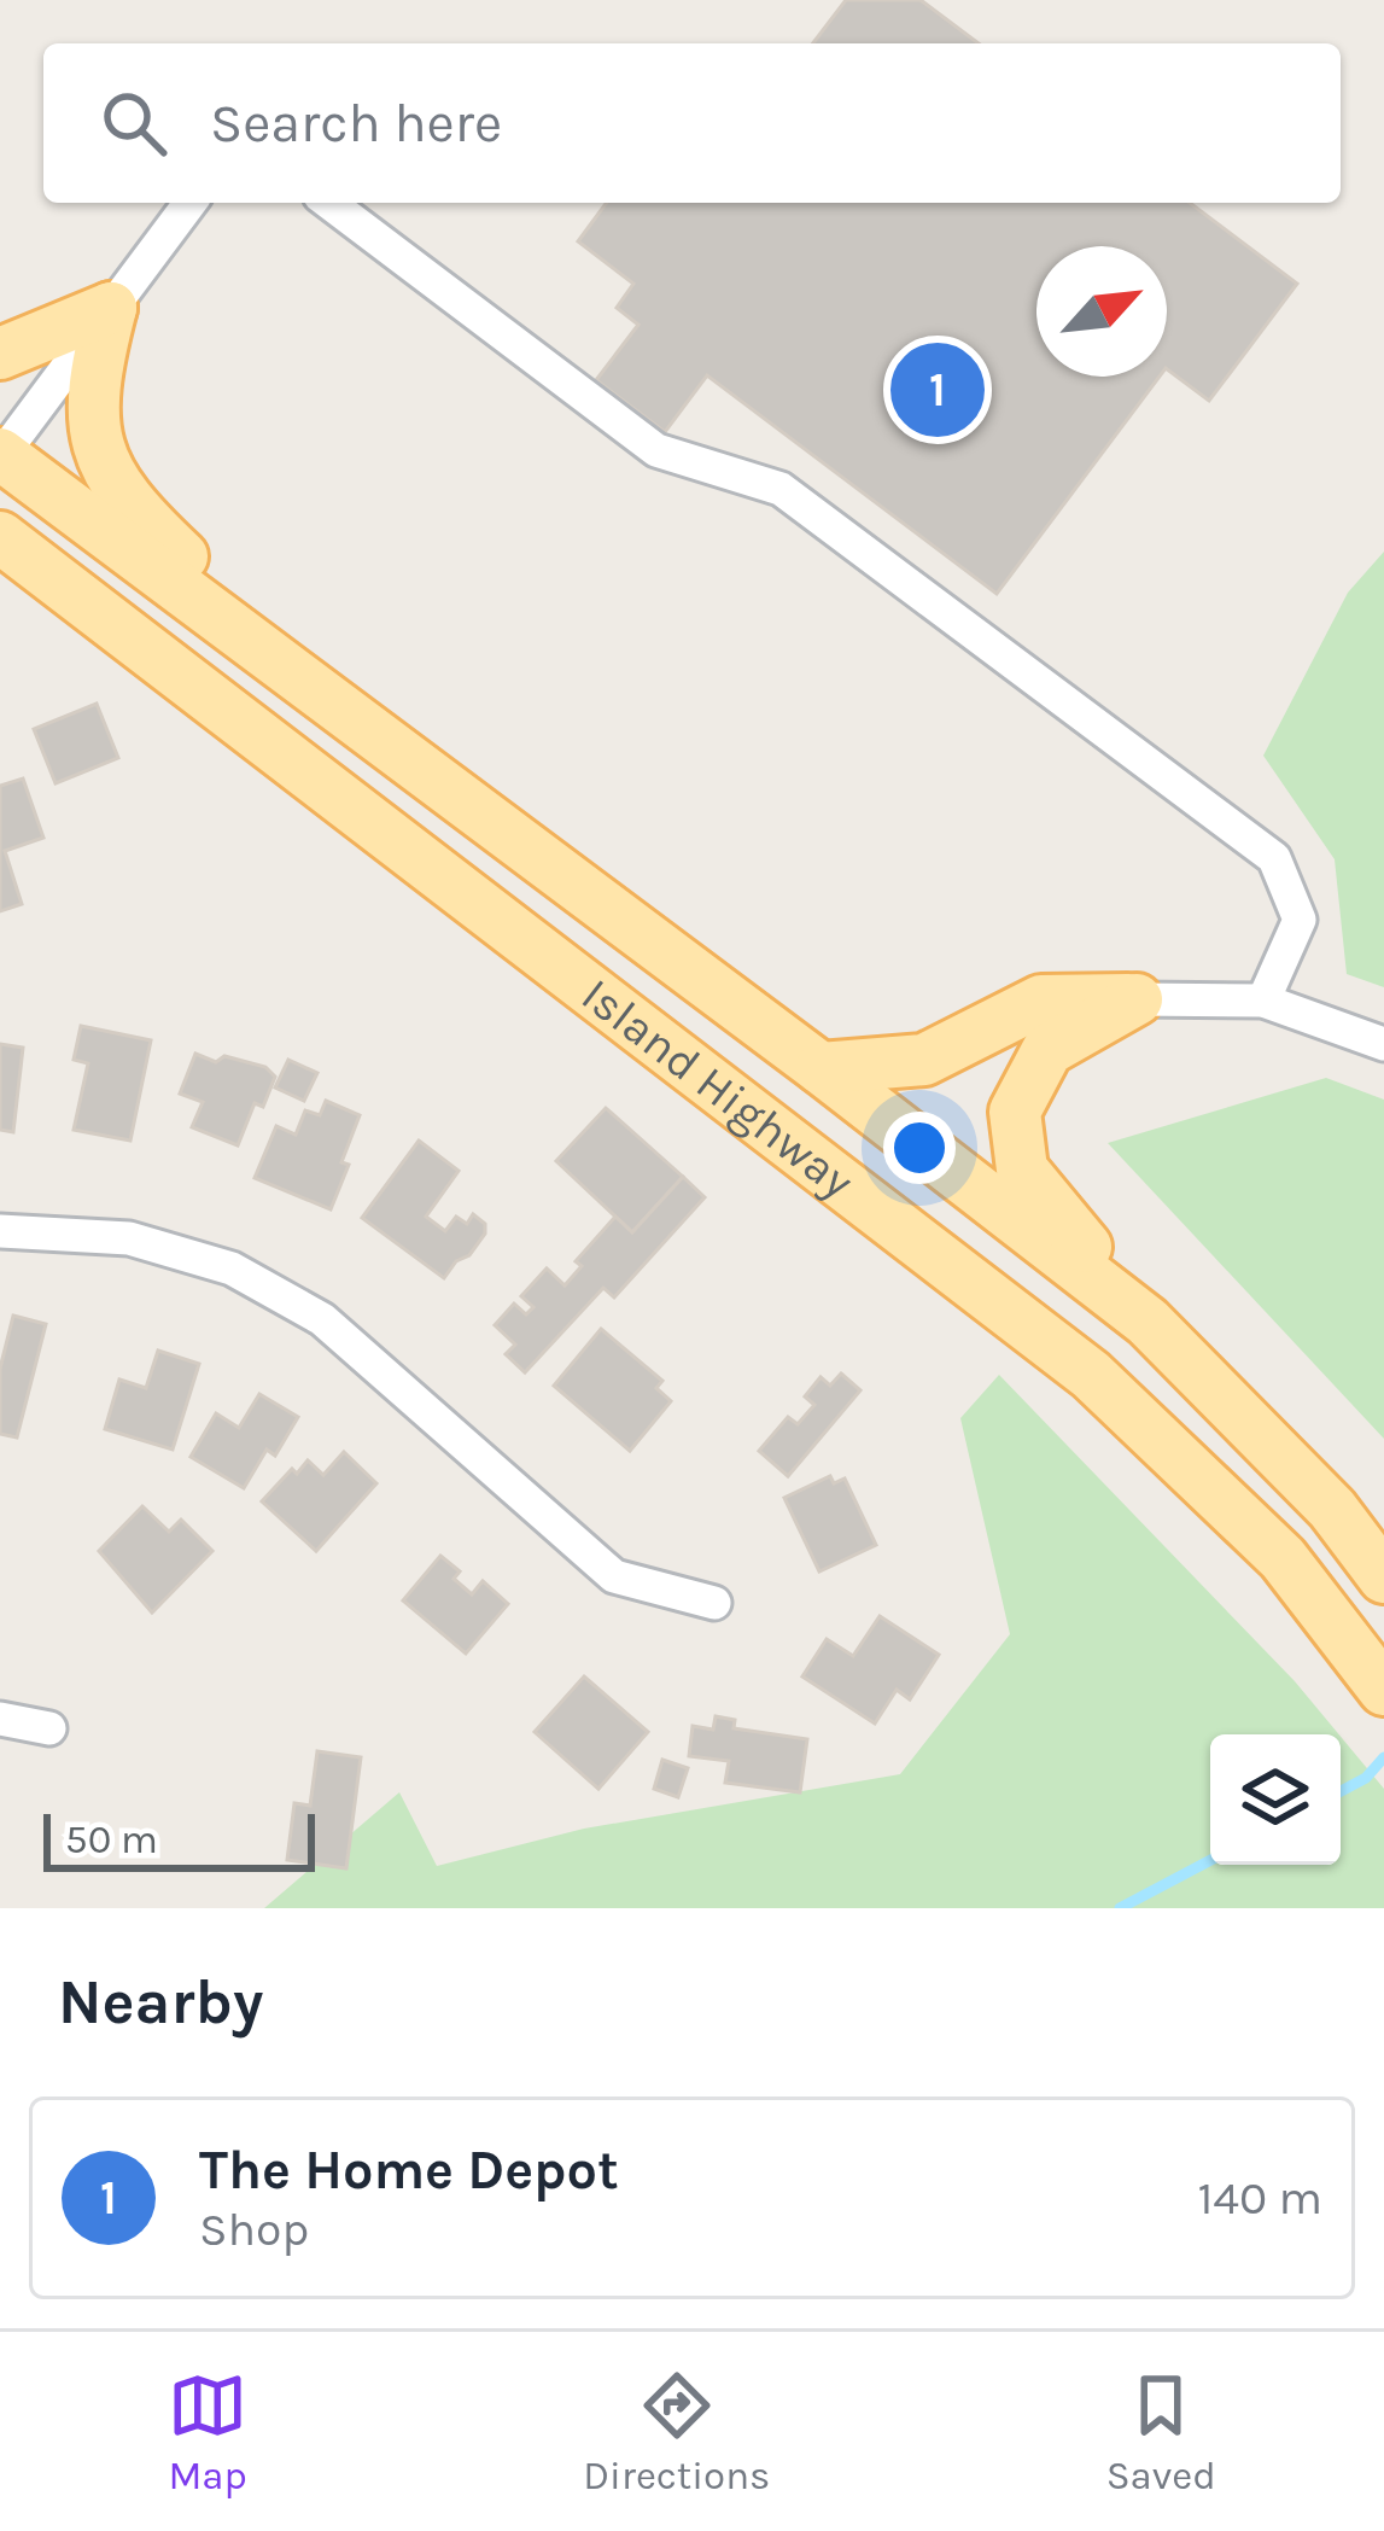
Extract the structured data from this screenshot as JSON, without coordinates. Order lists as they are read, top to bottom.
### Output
{
  "streets": {
    "main road": ["Island Highway"]
  },
  "scale_bar": "50 m",
  "north": "top right",
  "page": {
    "search": "Search here",
    "pins": "1",
    "scale": "50 m",
    "heading": "Nearby",
    "list": [
      {
        "mark": "1",
        "name": "The Home Depot",
        "note": "Shop",
        "value": "140 m"
      }
    ],
    "nav": ["Map", "Directions", "Saved"]
  }
}
